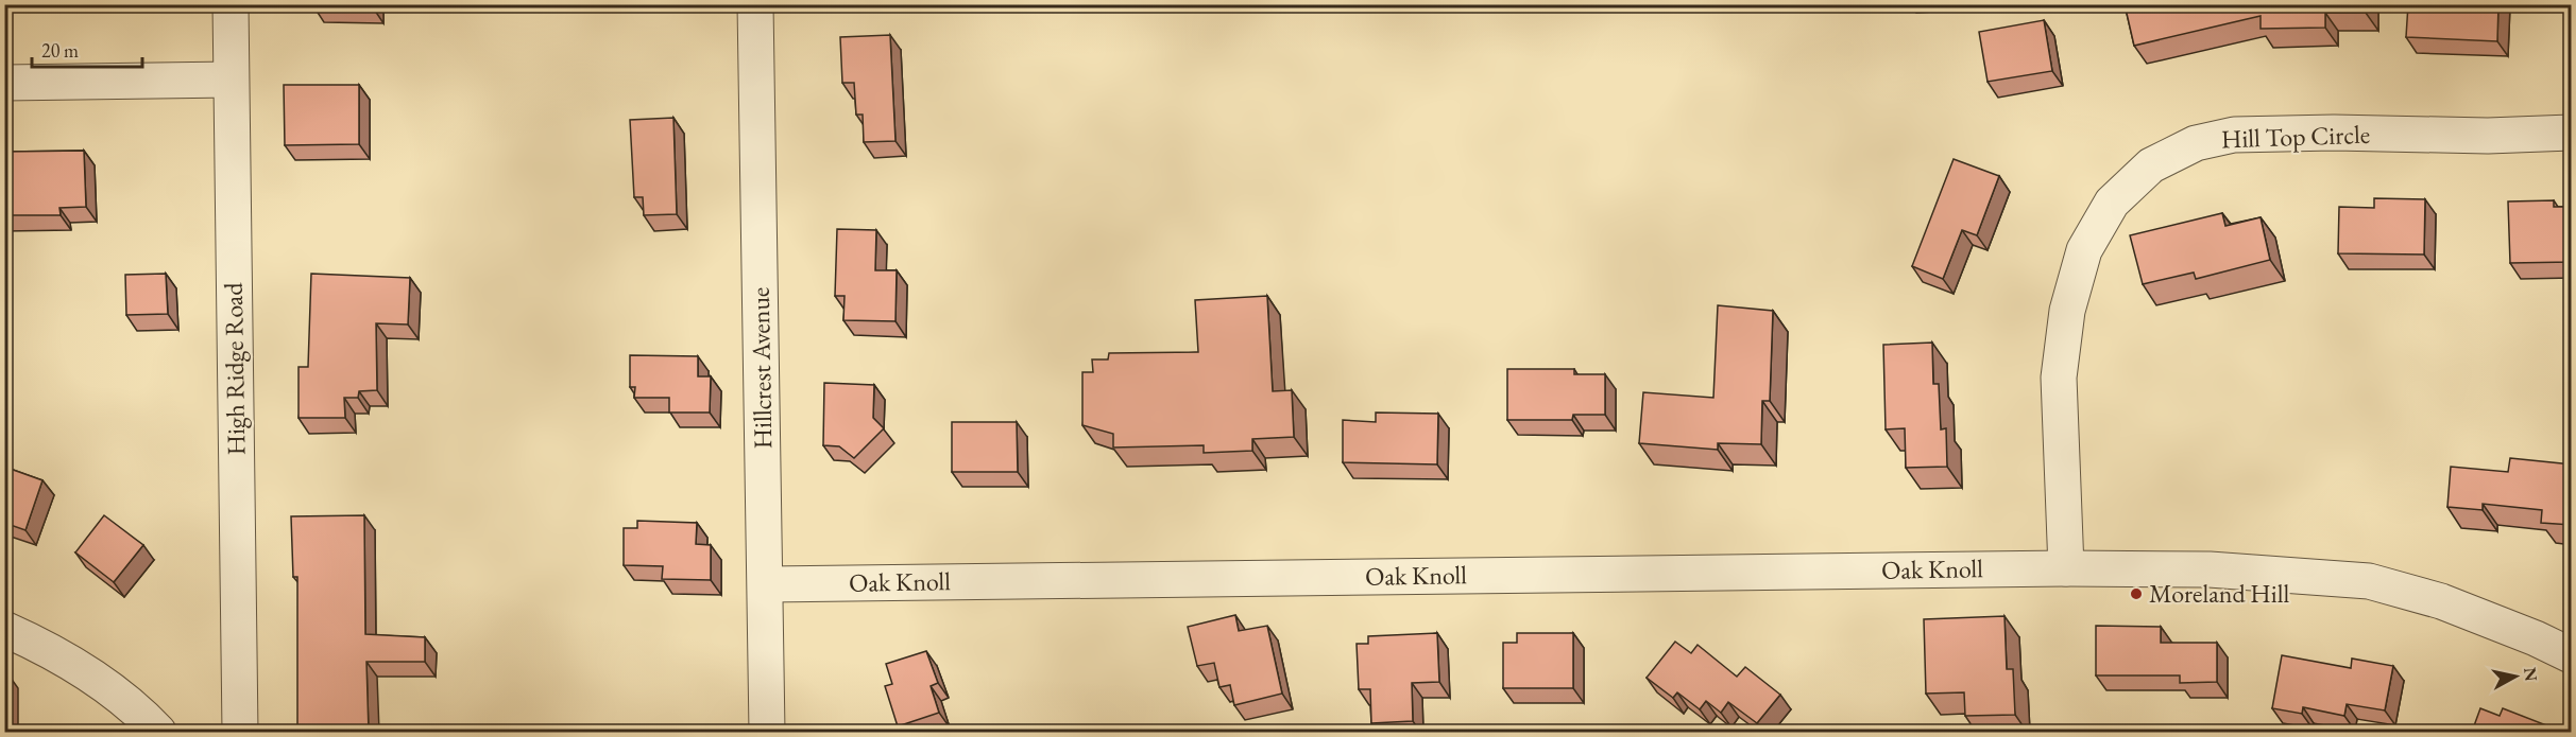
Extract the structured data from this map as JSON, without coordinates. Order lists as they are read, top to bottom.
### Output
{
  "streets": {
    "street": [
      "Hill Top Circle",
      "Hillcrest Avenue",
      "High Ridge Road",
      "Oak Knoll"
    ]
  },
  "crossings": [
    ["Hill Top Circle", "Oak Knoll"],
    ["Hillcrest Avenue", "Oak Knoll"]
  ],
  "places": ["Moreland Hill"],
  "scale_bar": "20 m",
  "north": "right"
}
